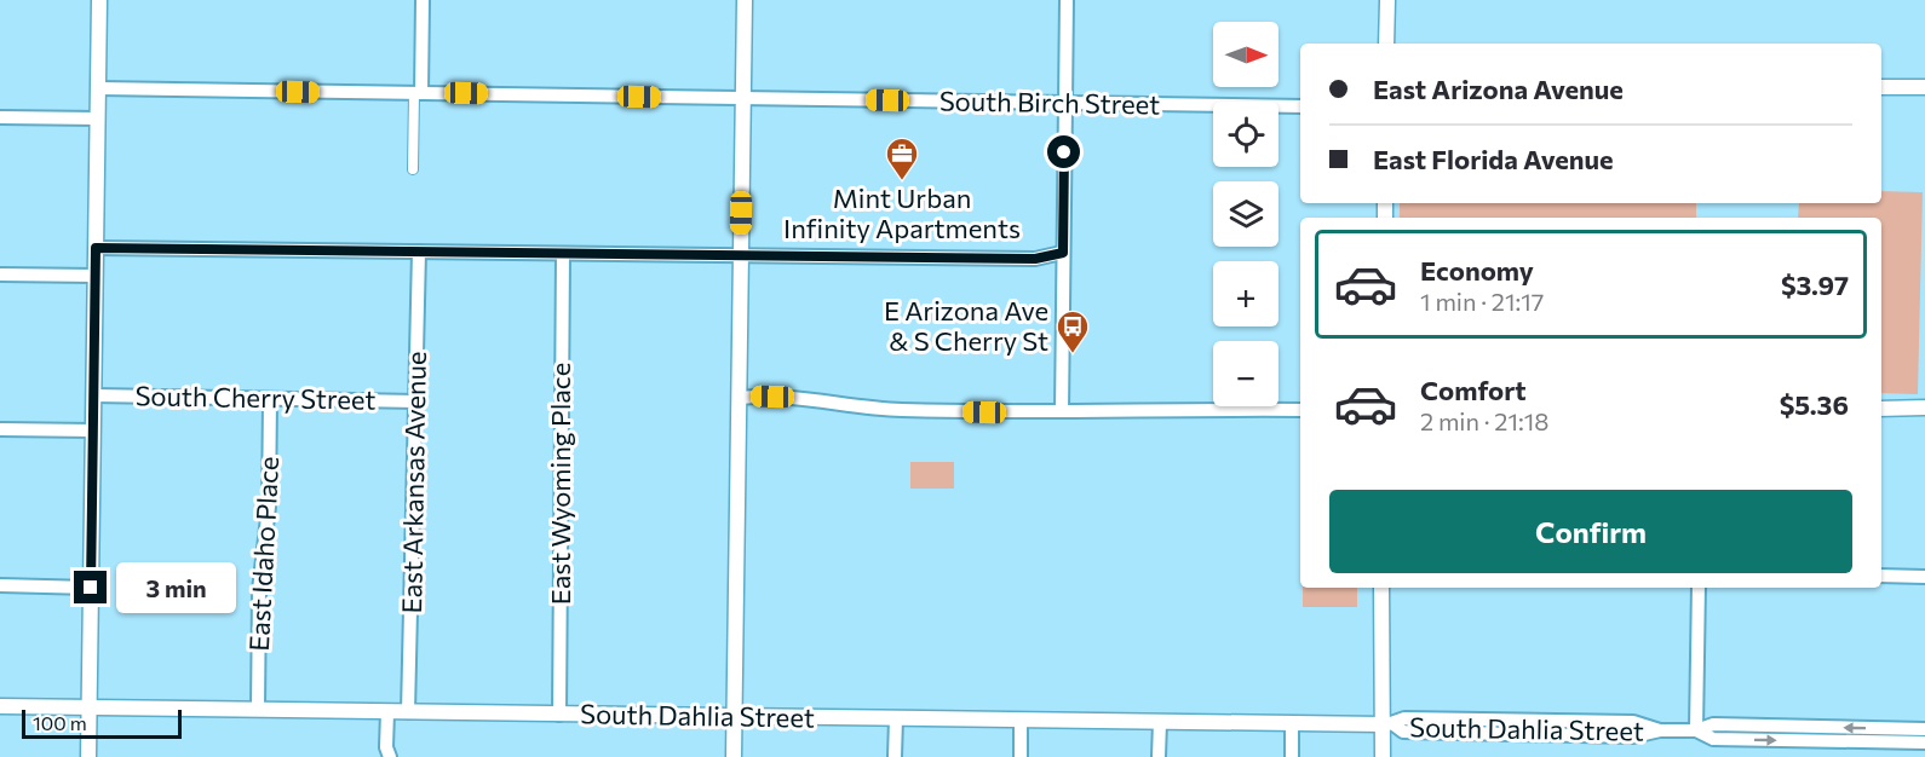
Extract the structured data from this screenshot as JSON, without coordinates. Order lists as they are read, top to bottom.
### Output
{
  "streets": {
    "street": [
      "South Birch Street",
      "South Cherry Street",
      "East Arkansas Avenue",
      "East Wyoming Place",
      "East Idaho Place",
      "South Dahlia Street"
    ]
  },
  "crossings": [
    ["South Cherry Street", "East Arkansas Avenue"],
    ["South Cherry Street", "East Idaho Place"],
    ["East Arkansas Avenue", "South Dahlia Street"],
    ["East Wyoming Place", "South Dahlia Street"],
    ["East Idaho Place", "South Dahlia Street"]
  ],
  "places": {
    "office": ["Mint Urban Infinity Apartments"],
    "bus stop": ["E Arizona Ave & S Cherry St"]
  },
  "scale_bar": "100 m",
  "north": "right",
  "page": {
    "map_buttons": ["+", "−"],
    "banner": ["East Arizona Avenue", "East Florida Avenue"],
    "list": [
      {
        "name": "Economy",
        "note": "1 min · 21:17",
        "value": "$3.97"
      },
      {
        "name": "Comfort",
        "note": "2 min · 21:18",
        "value": "$5.36"
      }
    ],
    "buttons": "Confirm",
    "bubble": "3 min",
    "scale": "100 m"
  }
}
